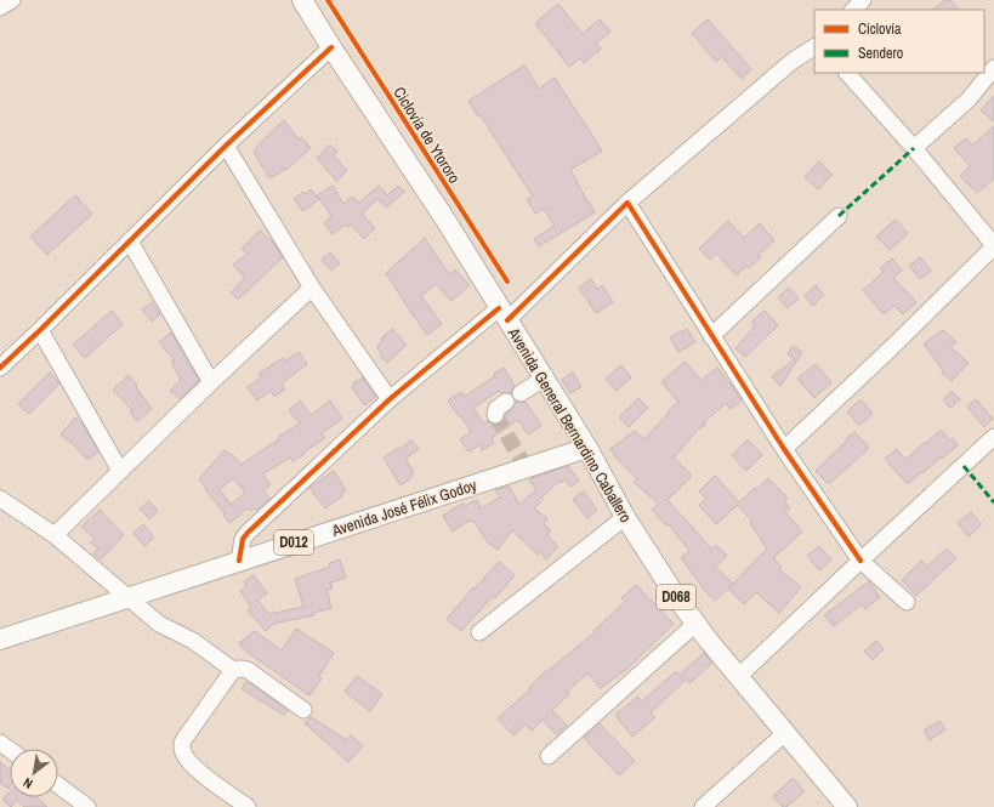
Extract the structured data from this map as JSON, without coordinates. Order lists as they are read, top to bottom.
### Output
{
  "streets": {
    "main road": [
      "Avenida General Bernardino Caballero",
      "Avenida José Félix Godoy",
      "D012",
      "D068"
    ],
    "cycle path": ["Ciclovía de Ytororo"]
  },
  "crossings": [
    ["Avenida General Bernardino Caballero", "Avenida José Félix Godoy"]
  ],
  "legend": ["Ciclovía", "Sendero"],
  "north": "bottom left"
}
